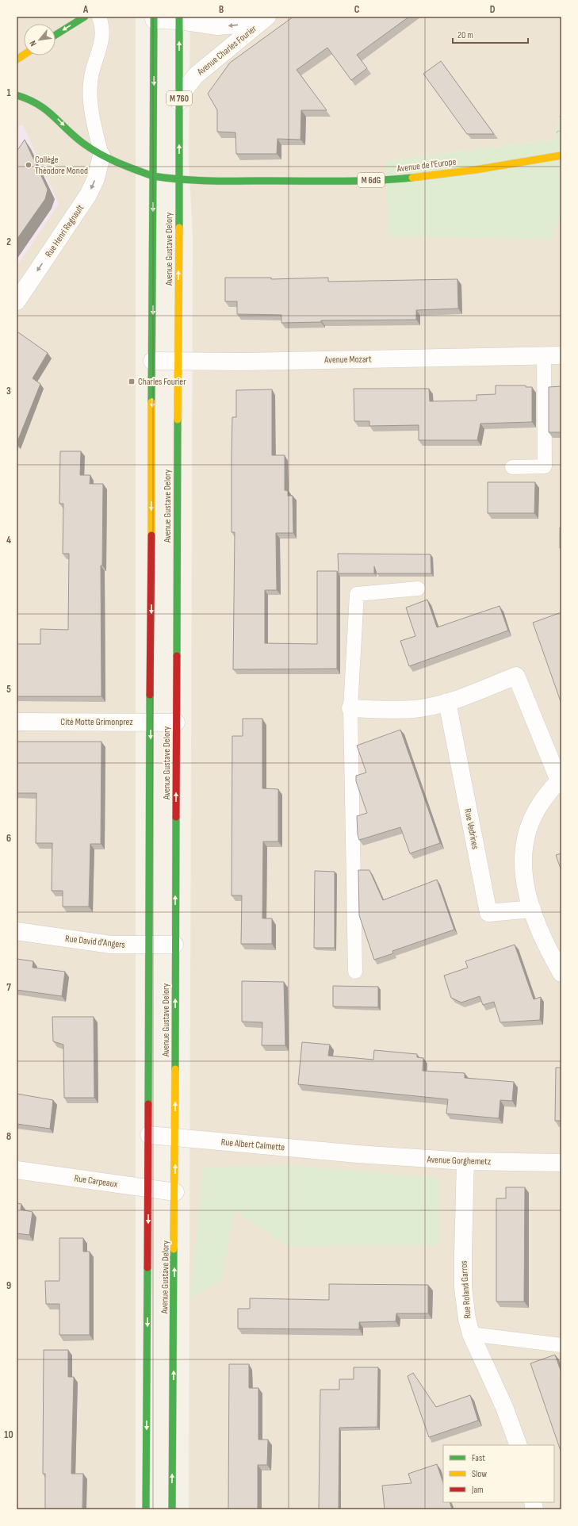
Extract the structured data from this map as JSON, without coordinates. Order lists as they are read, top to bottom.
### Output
{
  "streets": {
    "main road": [
      "M 760",
      "Avenue de l'Europe",
      "M 6dG",
      "Avenue Gustave Delory"
    ],
    "street": [
      "Avenue Charles Fourier",
      "Rue Henri Regnault",
      "Avenue Mozart",
      "Cité Motte Grimonprez",
      "Rue Vedrines",
      "Rue David d'Angers",
      "Rue Albert Calmette",
      "Avenue Gorghemetz",
      "Rue Carpeaux",
      "Rue Roland Garros"
    ]
  },
  "crossings": [
    ["Avenue Charles Fourier", "Avenue Gustave Delory"],
    ["Avenue de l'Europe", "Avenue Gustave Delory"],
    ["Avenue Gustave Delory", "Avenue Mozart"],
    ["Avenue Gustave Delory", "Cité Motte Grimonprez"],
    ["Avenue Gustave Delory", "Rue David d'Angers"],
    ["Avenue Gustave Delory", "Rue Albert Calmette"],
    ["Avenue Gustave Delory", "Rue Carpeaux"],
    ["Rue Albert Calmette", "Avenue Gorghemetz"],
    ["Avenue Gorghemetz", "Rue Roland Garros"]
  ],
  "one_way": ["Avenue Charles Fourier", "Rue Henri Regnault"],
  "places": {
    "other": ["Collège Théodore Monod"],
    "transit": ["Charles Fourier"]
  },
  "legend": ["Fast", "Slow", "Jam"],
  "scale_bar": "20 m",
  "north": "bottom left",
  "grid": {
    "columns": [
      "A",
      "B",
      "C",
      "D"
    ],
    "rows": [
      "1",
      "2",
      "3",
      "4",
      "5",
      "6",
      "7",
      "8",
      "9",
      "10"
    ]
  }
}
